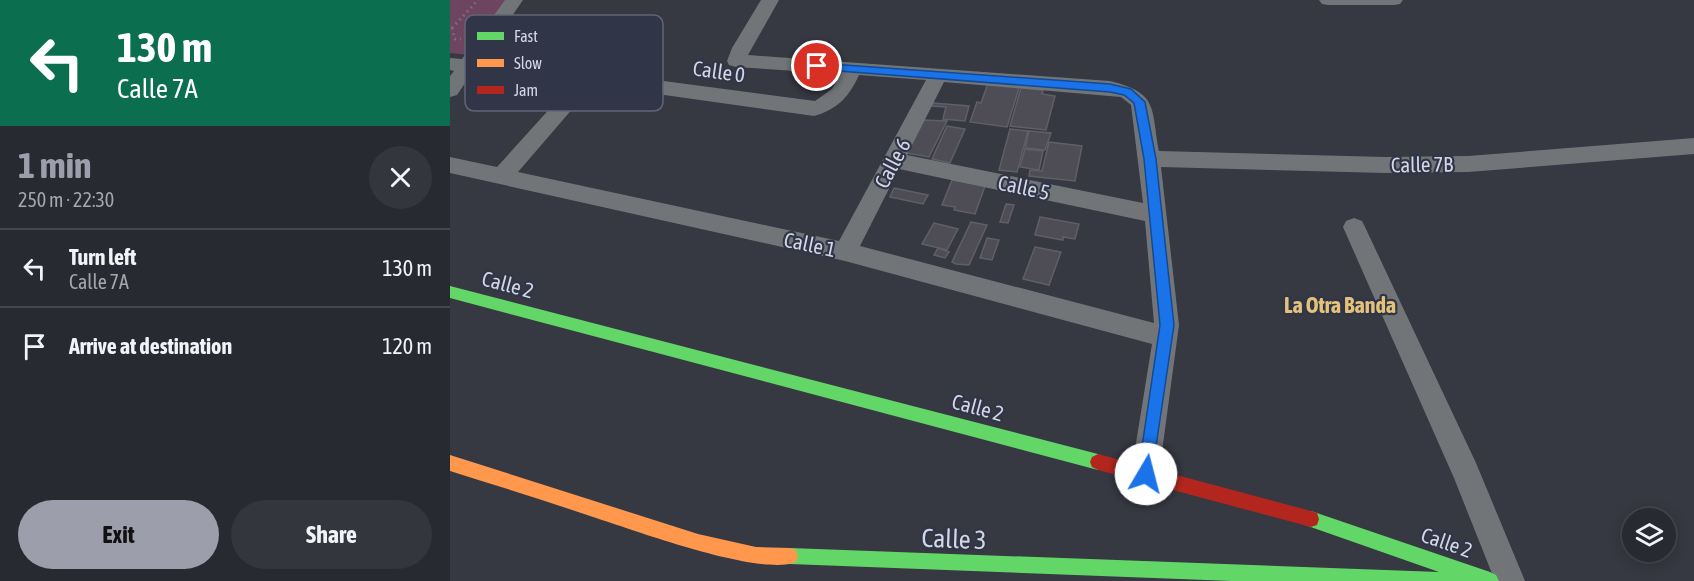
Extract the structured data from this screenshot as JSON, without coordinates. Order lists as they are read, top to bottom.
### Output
{
  "streets": {
    "street": [
      "Calle 0",
      "Calle 6",
      "Calle 7B",
      "Calle 5",
      "Calle 1",
      "Calle 2",
      "Calle 3"
    ]
  },
  "crossings": [
    ["Calle 6", "Calle 5"],
    ["Calle 6", "Calle 1"]
  ],
  "districts": ["La Otra Banda"],
  "legend": ["Fast", "Slow", "Jam"],
  "page": {
    "turn": ["130 m", "Calle 7A"],
    "heading": ["1 min", "250 m · 22:30"],
    "list": [
      {
        "name": "Turn left",
        "note": "Calle 7A",
        "value": "130 m"
      },
      {
        "name": "Arrive at destination",
        "value": "120 m"
      }
    ],
    "buttons": ["Exit", "Share"]
  }
}
